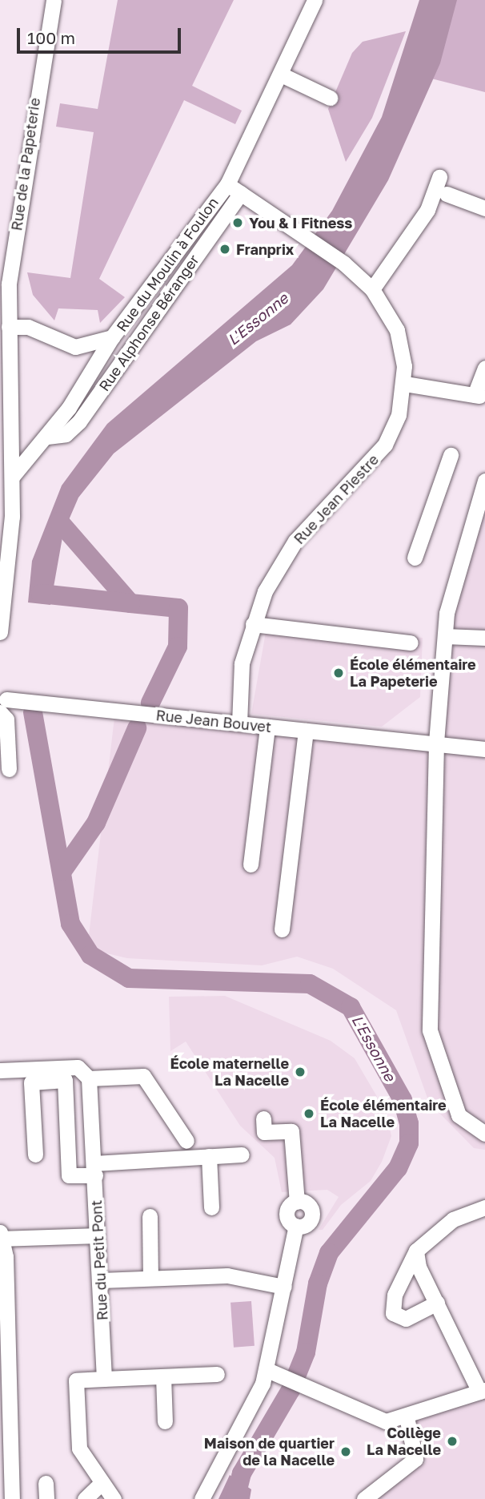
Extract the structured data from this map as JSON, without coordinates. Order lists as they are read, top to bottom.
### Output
{
  "streets": {
    "street": [
      "Rue de la Papeterie",
      "Rue du Moulin à Foulon",
      "Rue Alphonse Béranger",
      "Rue Jean Piestre",
      "Rue Jean Bouvet",
      "Rue du Petit Pont"
    ]
  },
  "crossings": [
    ["Rue de la Papeterie", "Rue du Moulin à Foulon"],
    ["Rue du Moulin à Foulon", "Rue Jean Piestre"],
    ["Rue Alphonse Béranger", "Rue Jean Piestre"],
    ["Rue Jean Piestre", "Rue Jean Bouvet"]
  ],
  "water": ["L'Essonne"],
  "places": [
    "You & I Fitness",
    "Franprix",
    "École élémentaire La Papeterie",
    "École maternelle La Nacelle",
    "École élémentaire La Nacelle",
    "Collège La Nacelle",
    "Maison de quartier de la Nacelle"
  ],
  "scale_bar": "100 m"
}
